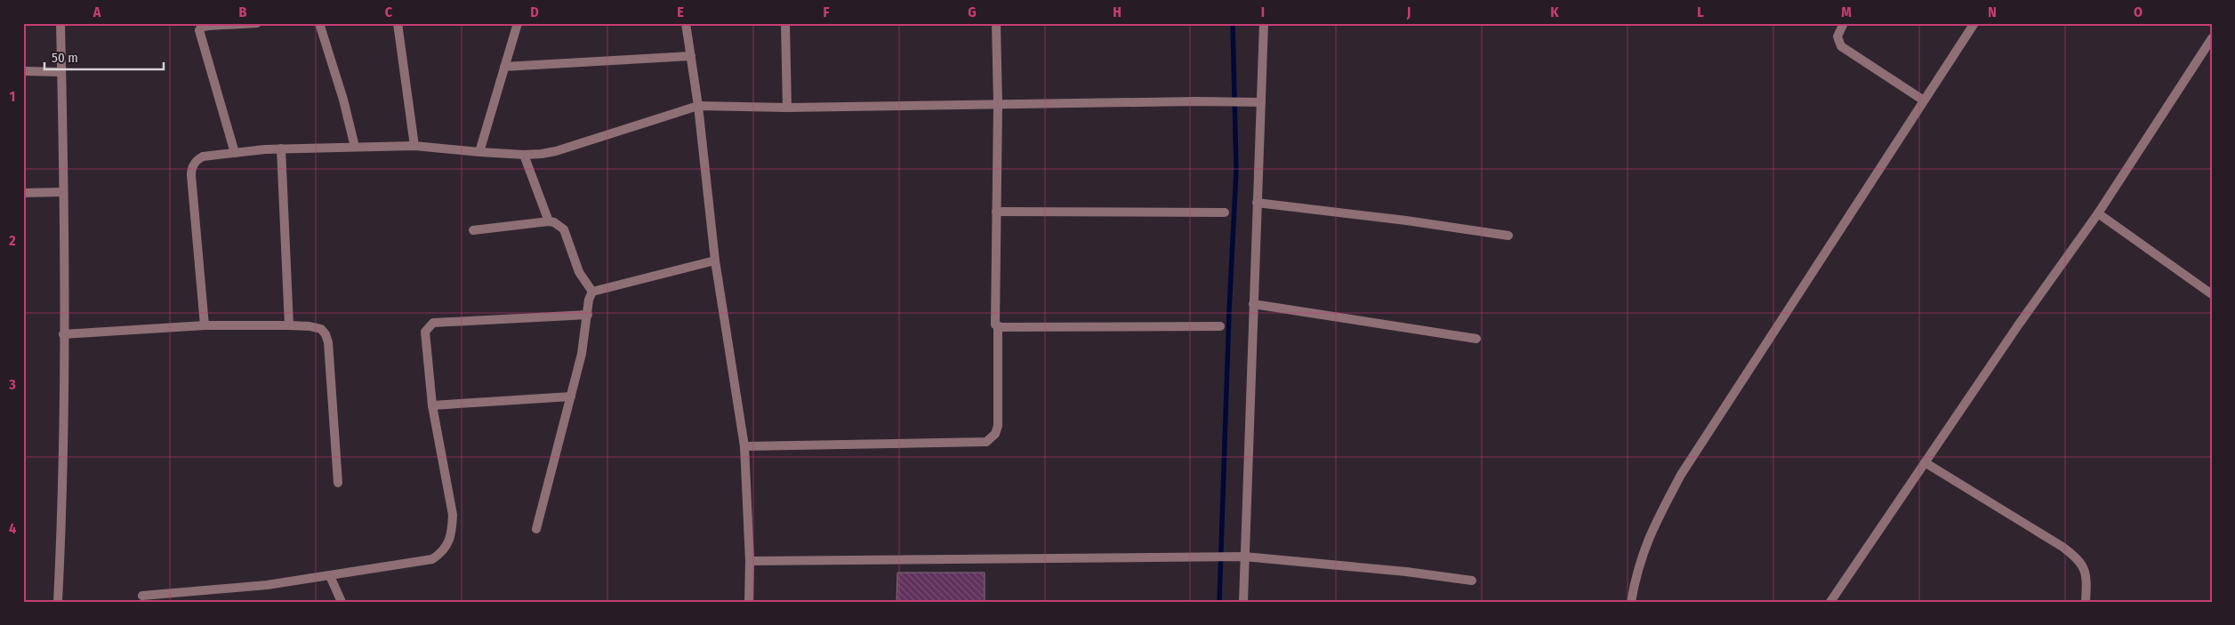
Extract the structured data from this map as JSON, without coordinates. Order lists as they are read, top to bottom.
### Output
{
  "scale_bar": "50 m",
  "grid": {
    "columns": [
      "A",
      "B",
      "C",
      "D",
      "E",
      "F",
      "G",
      "H",
      "I",
      "J",
      "K",
      "L",
      "M",
      "N",
      "O"
    ],
    "rows": [
      "1",
      "2",
      "3",
      "4"
    ]
  }
}
